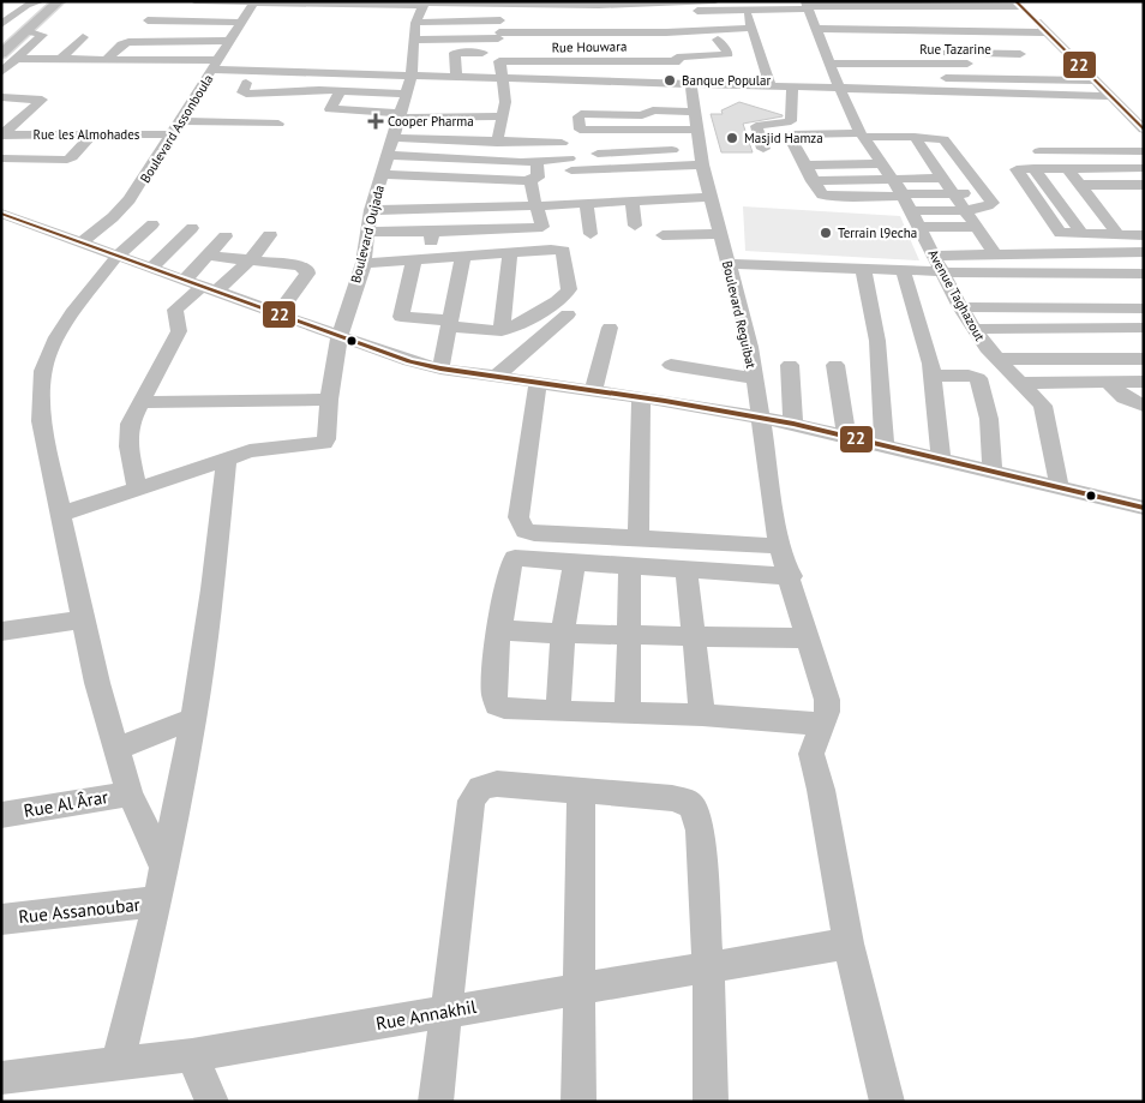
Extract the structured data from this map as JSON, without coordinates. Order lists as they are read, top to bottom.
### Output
{
  "streets": {
    "street": [
      "Rue Houwara",
      "Rue Tazarine",
      "Boulevard Assonboula",
      "Rue les Almohades",
      "Boulevard Oujada",
      "Avenue Taghazout",
      "Boulevard Reguibat",
      "Rue Al Ârar",
      "Rue Assanoubar",
      "Rue Annakhil"
    ]
  },
  "crossings": [
    ["Rue Houwara", "Boulevard Reguibat"],
    ["Rue Tazarine", "Avenue Taghazout"],
    ["Boulevard Assonboula", "Rue les Almohades"]
  ],
  "places": {
    "other": ["Banque Popular", "Masjid Hamza", "Terrain l9echa"],
    "health": ["Cooper Pharma"]
  },
  "lines": ["transit line 22"]
}
